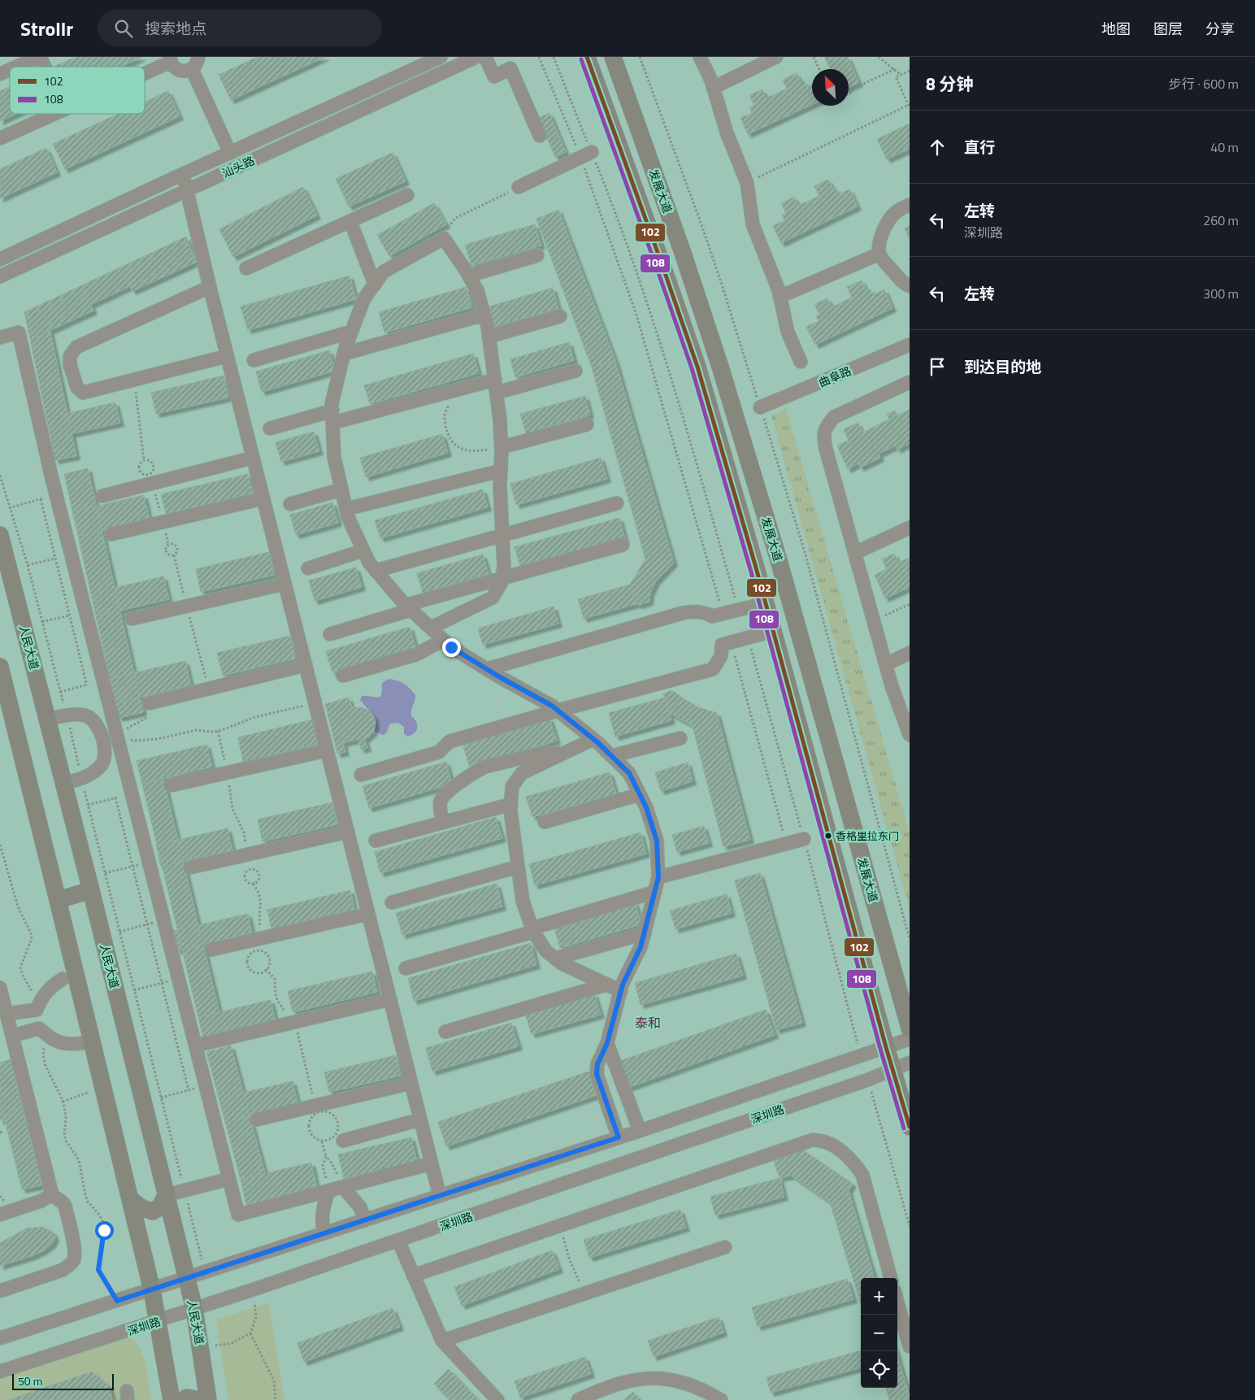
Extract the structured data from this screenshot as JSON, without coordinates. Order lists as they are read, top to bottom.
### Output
{
  "streets": {
    "main road": ["发展大道", "人民大道"],
    "street": ["汕头路", "曲阜路", "深圳路"]
  },
  "crossings": [
    ["发展大道", "深圳路"],
    ["人民大道", "深圳路"]
  ],
  "districts": ["泰和"],
  "places": ["香格里拉东门"],
  "lines": ["transit line 102", "transit line 108"],
  "legend": ["102", "108"],
  "scale_bar": "50 m",
  "north": "top left",
  "page": {
    "header": "Strollr",
    "search": "搜索地点",
    "nav": ["地图", "图层", "分享"],
    "heading": ["8 分钟", "步行 · 600 m"],
    "list": [
      ["直行", "40 m"],
      ["左转", "深圳路", "260 m"],
      ["左转", "300 m"],
      "到达目的地"
    ],
    "map_buttons": ["+", "−"],
    "scale": "50 m"
  }
}
